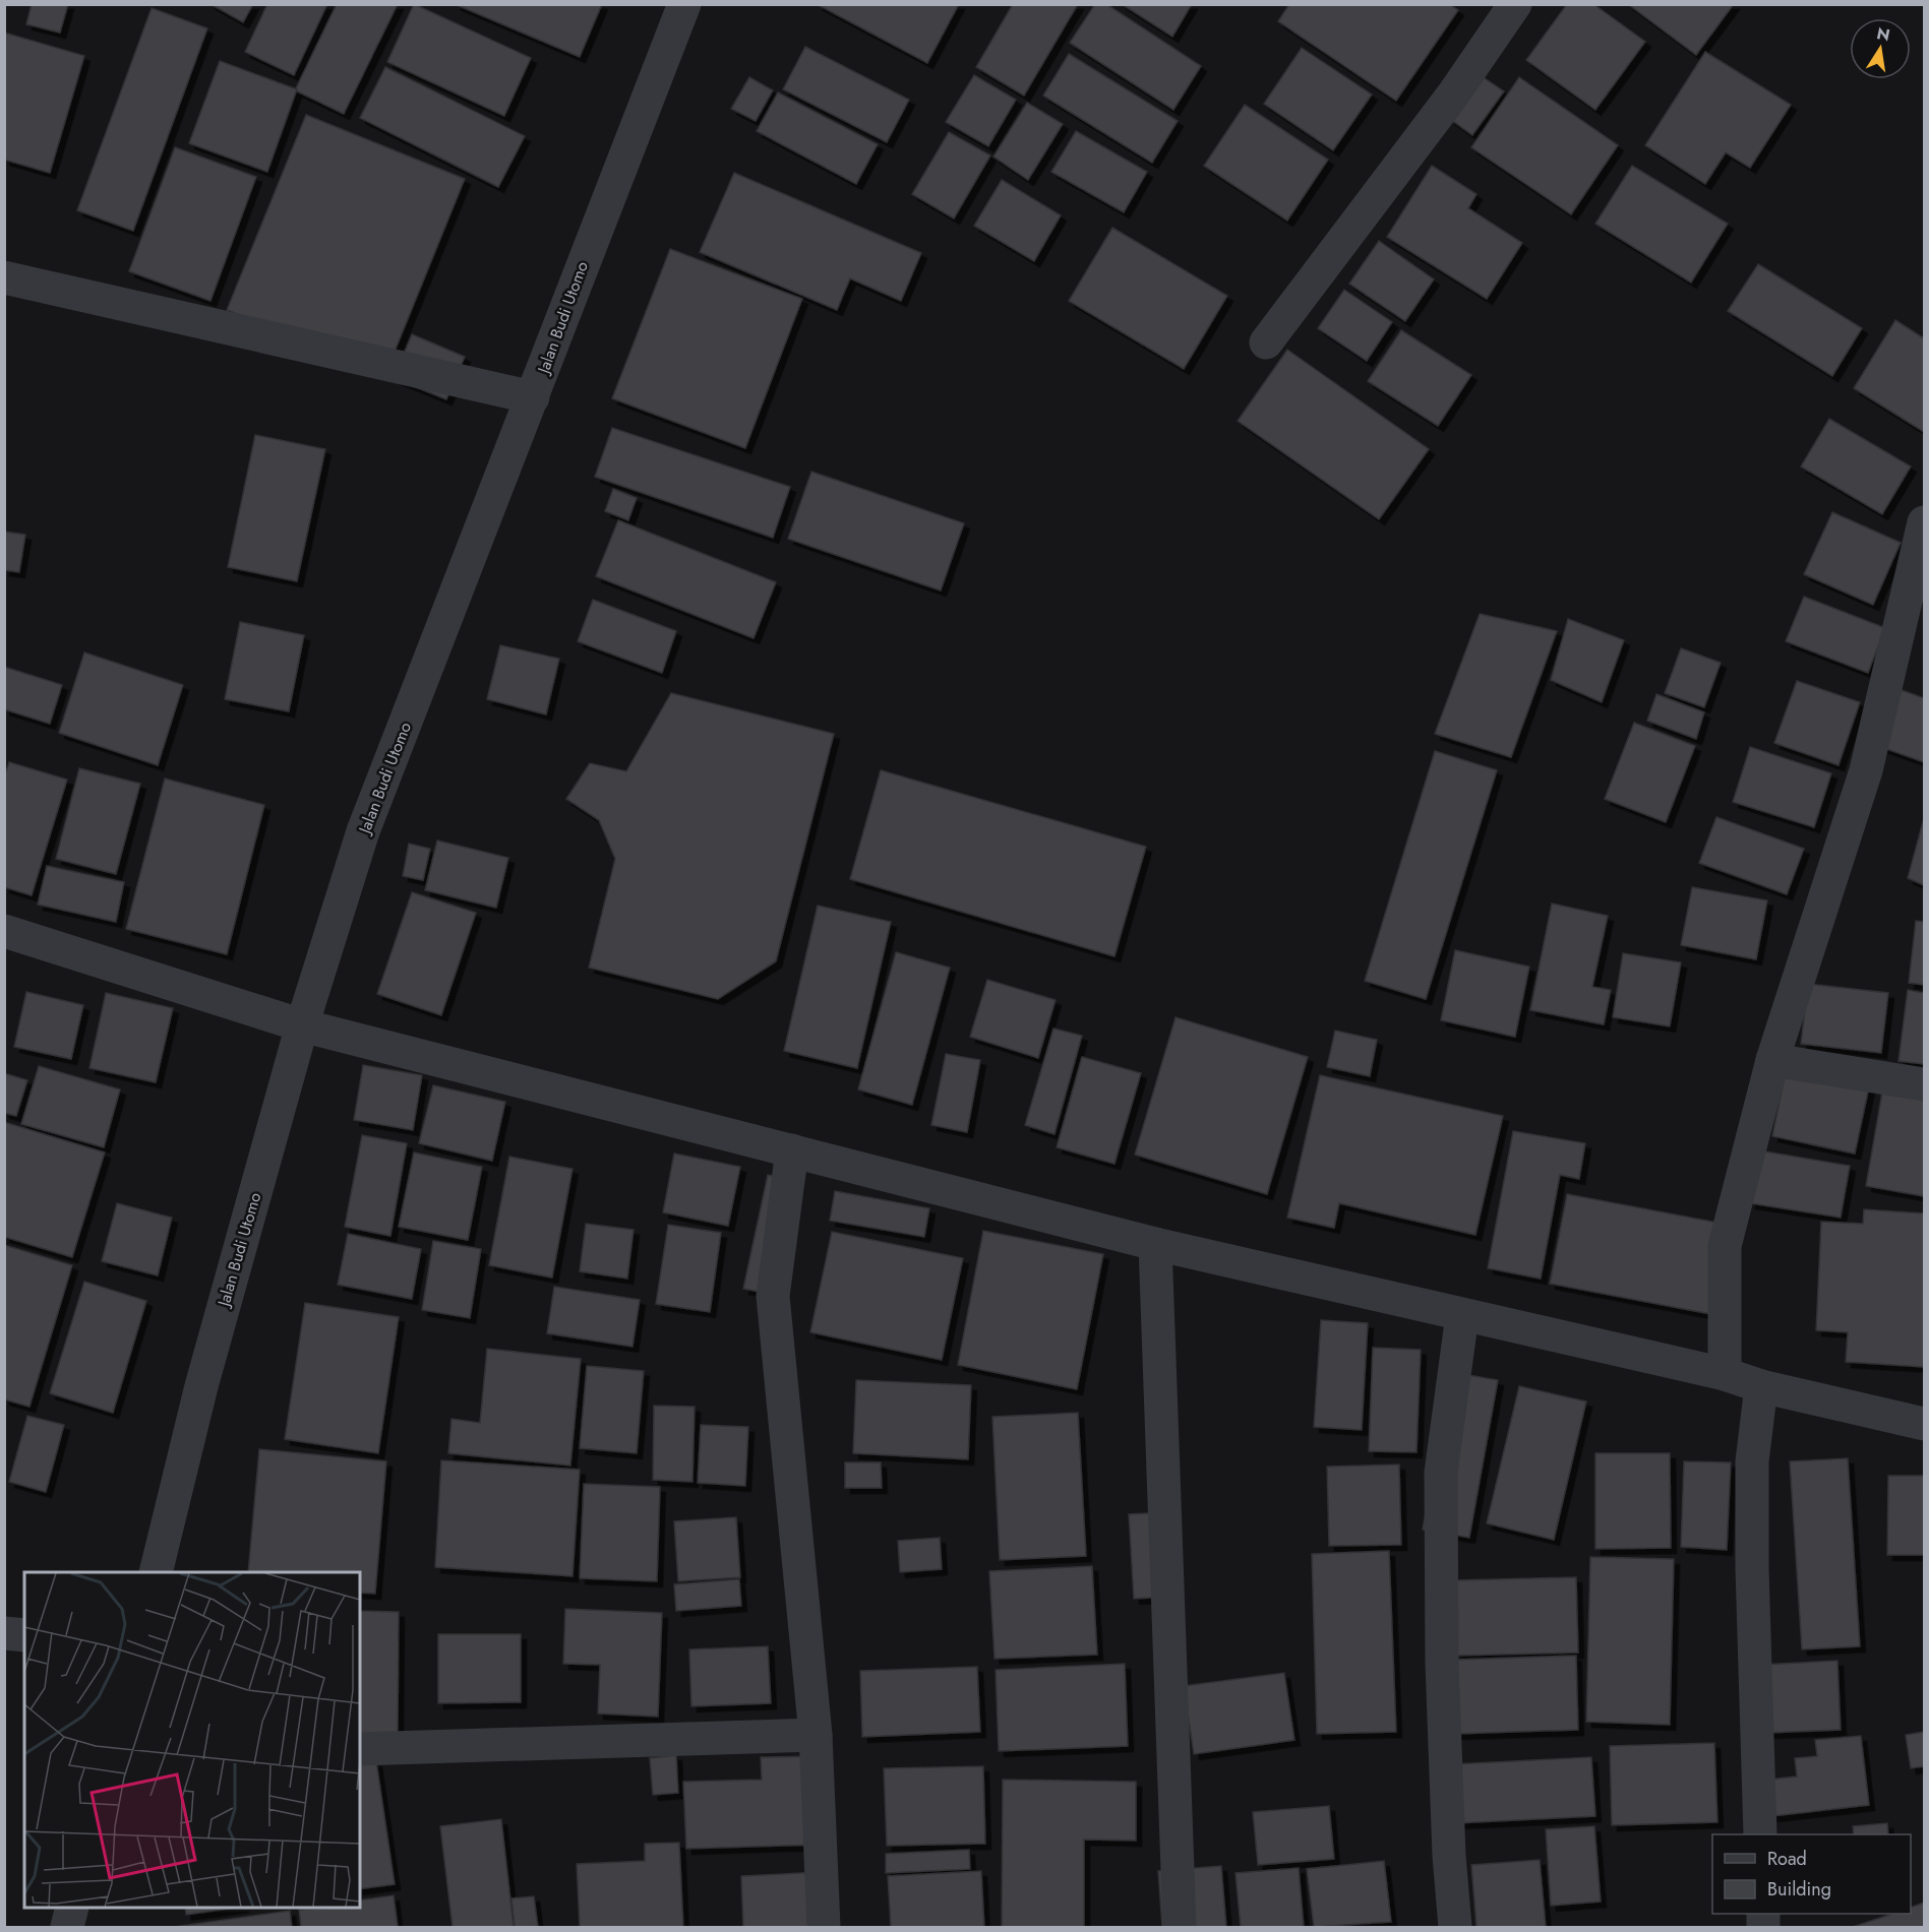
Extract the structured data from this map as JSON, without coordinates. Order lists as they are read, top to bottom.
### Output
{
  "streets": {
    "street": ["Jalan Budi Utomo"]
  },
  "legend": ["Road", "Building"],
  "north": "top"
}
